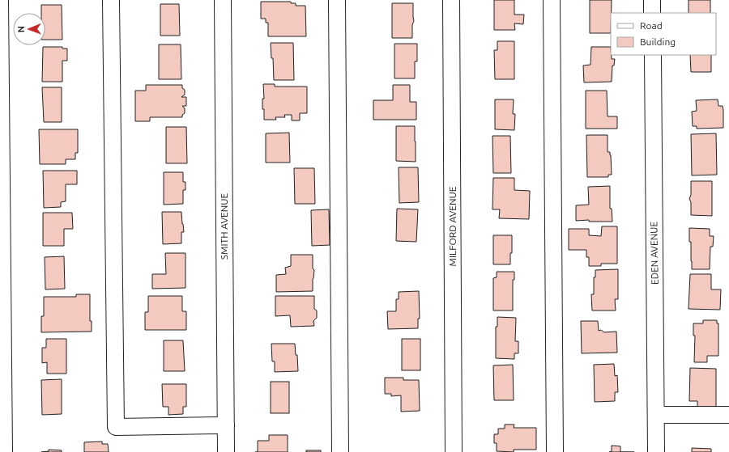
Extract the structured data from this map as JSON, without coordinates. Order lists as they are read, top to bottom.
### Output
{
  "streets": {
    "street": ["SMITH AVENUE", "MILFORD AVENUE", "EDEN AVENUE"]
  },
  "legend": ["Road", "Building"],
  "north": "left"
}
